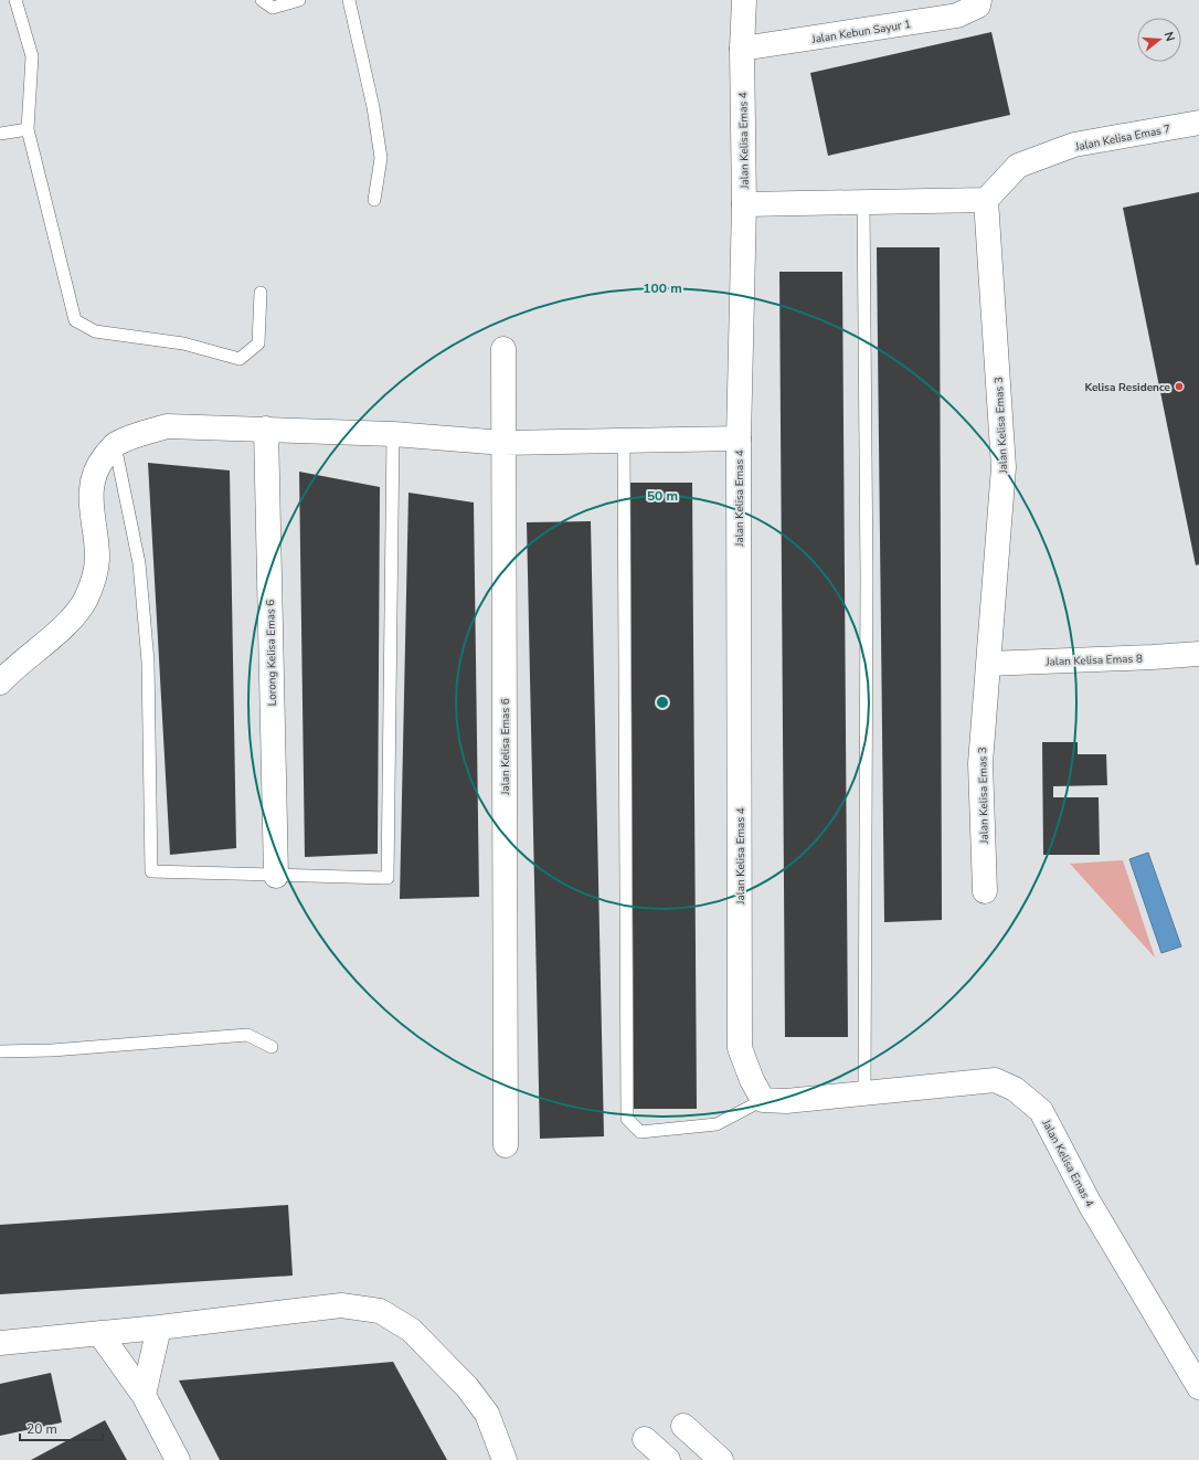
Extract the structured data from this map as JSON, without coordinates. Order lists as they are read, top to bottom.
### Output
{
  "streets": {
    "street": [
      "Jalan Kebun Sayur 1",
      "Jalan Kelisa Emas 7",
      "Jalan Kelisa Emas 4",
      "Jalan Kelisa Emas 3",
      "Lorong Kelisa Emas 6",
      "Jalan Kelisa Emas 8",
      "Jalan Kelisa Emas 6"
    ]
  },
  "crossings": [
    ["Jalan Kebun Sayur 1", "Jalan Kelisa Emas 4"],
    ["Jalan Kelisa Emas 7", "Jalan Kelisa Emas 3"],
    ["Jalan Kelisa Emas 3", "Jalan Kelisa Emas 8"]
  ],
  "places": ["Kelisa Residence"],
  "scale_bar": "20 m",
  "north": "right",
  "rings": ["100 m", "50 m"]
}
